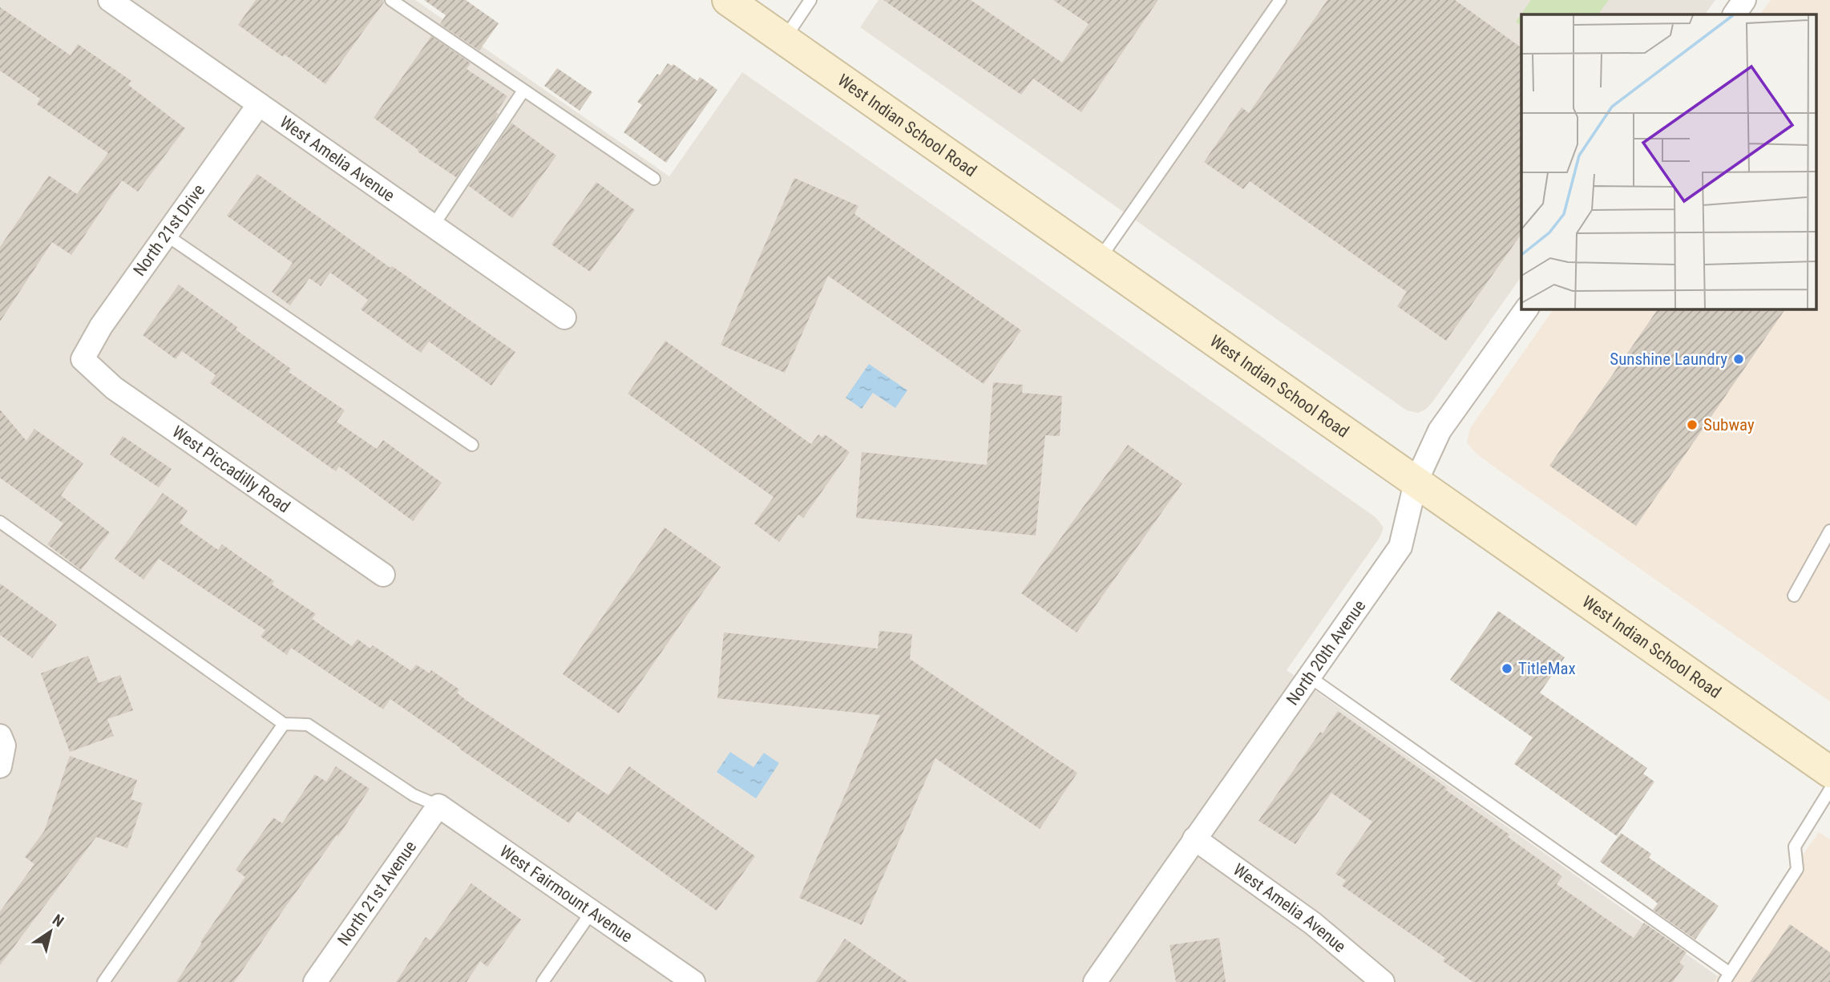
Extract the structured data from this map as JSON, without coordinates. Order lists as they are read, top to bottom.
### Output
{
  "streets": {
    "main road": ["West Indian School Road"],
    "street": [
      "West Amelia Avenue",
      "North 21st Drive",
      "West Piccadilly Road",
      "North 20th Avenue",
      "North 21st Avenue",
      "West Fairmount Avenue"
    ]
  },
  "crossings": [
    ["West Indian School Road", "North 20th Avenue"],
    ["West Amelia Avenue", "North 21st Drive"],
    ["West Amelia Avenue", "North 20th Avenue"],
    ["North 21st Drive", "West Piccadilly Road"],
    ["North 21st Avenue", "West Fairmount Avenue"]
  ],
  "places": ["Sunshine Laundry", "Subway", "TitleMax"],
  "north": "top right"
}
